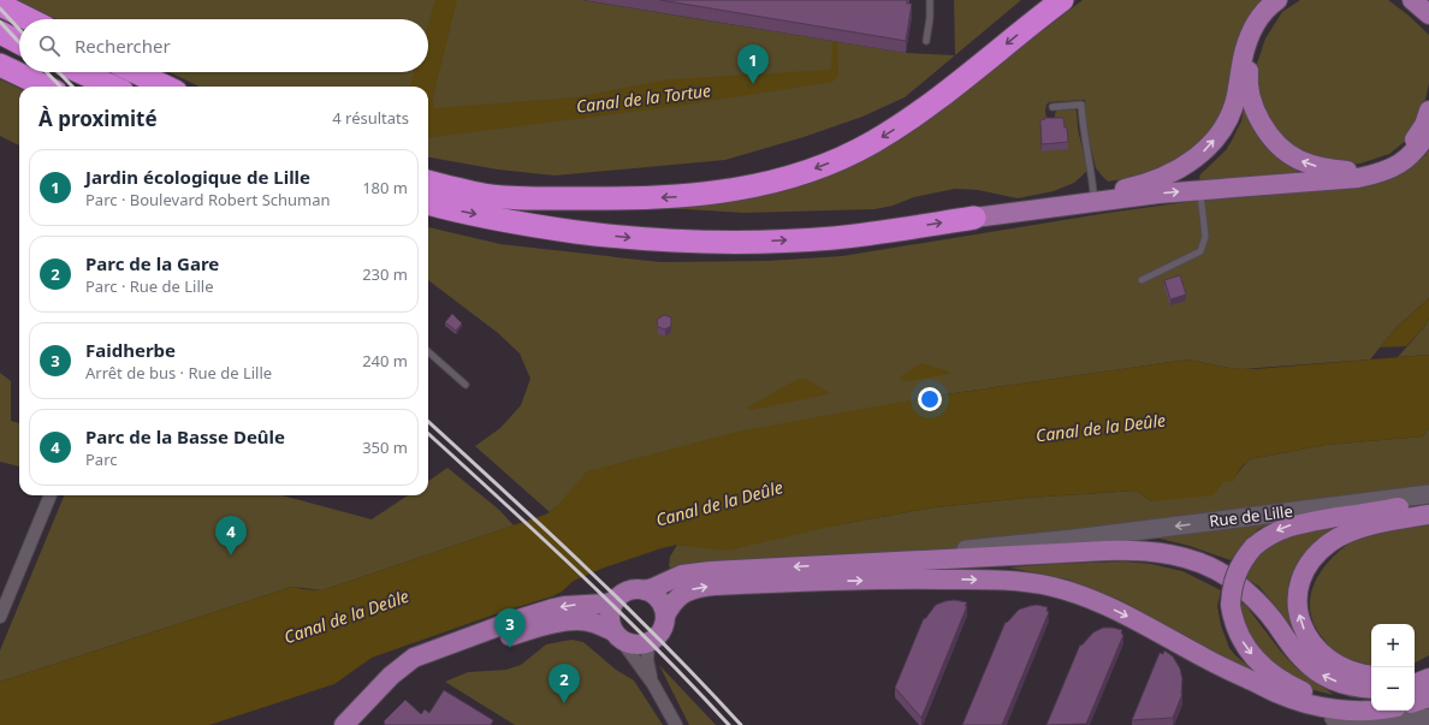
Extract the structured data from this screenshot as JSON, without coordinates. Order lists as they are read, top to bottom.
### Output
{
  "streets": {
    "street": ["Rue de Lille"]
  },
  "one_way": ["Rue de Lille"],
  "water": ["Canal de la Tortue", "Canal de la Deûle"],
  "page": {
    "search": "Rechercher",
    "pins": [
      "1",
      "4",
      "3",
      "2"
    ],
    "heading": ["À proximité", "4 résultats"],
    "list": [
      {
        "mark": "1",
        "name": "Jardin écologique de Lille",
        "note": "Parc · Boulevard Robert Schuman",
        "value": "180 m"
      },
      {
        "mark": "2",
        "name": "Parc de la Gare",
        "note": "Parc · Rue de Lille",
        "value": "230 m"
      },
      {
        "mark": "3",
        "name": "Faidherbe",
        "note": "Arrêt de bus · Rue de Lille",
        "value": "240 m"
      },
      {
        "mark": "4",
        "name": "Parc de la Basse Deûle",
        "note": "Parc",
        "value": "350 m"
      }
    ],
    "map_buttons": ["+", "−"]
  }
}
